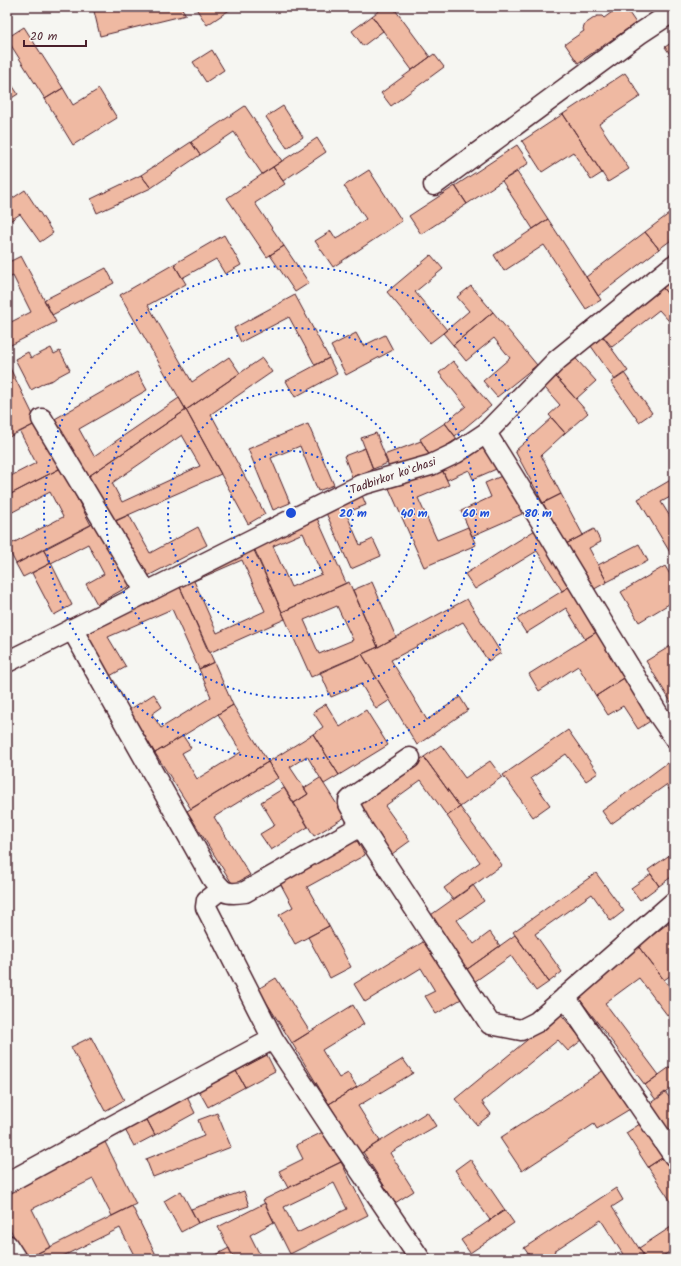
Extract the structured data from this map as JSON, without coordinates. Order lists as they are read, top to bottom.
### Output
{
  "streets": {
    "street": ["Tadbirkor koʻchasi"]
  },
  "scale_bar": "20 m",
  "rings": [
    "20 m",
    "40 m",
    "60 m",
    "80 m"
  ]
}
